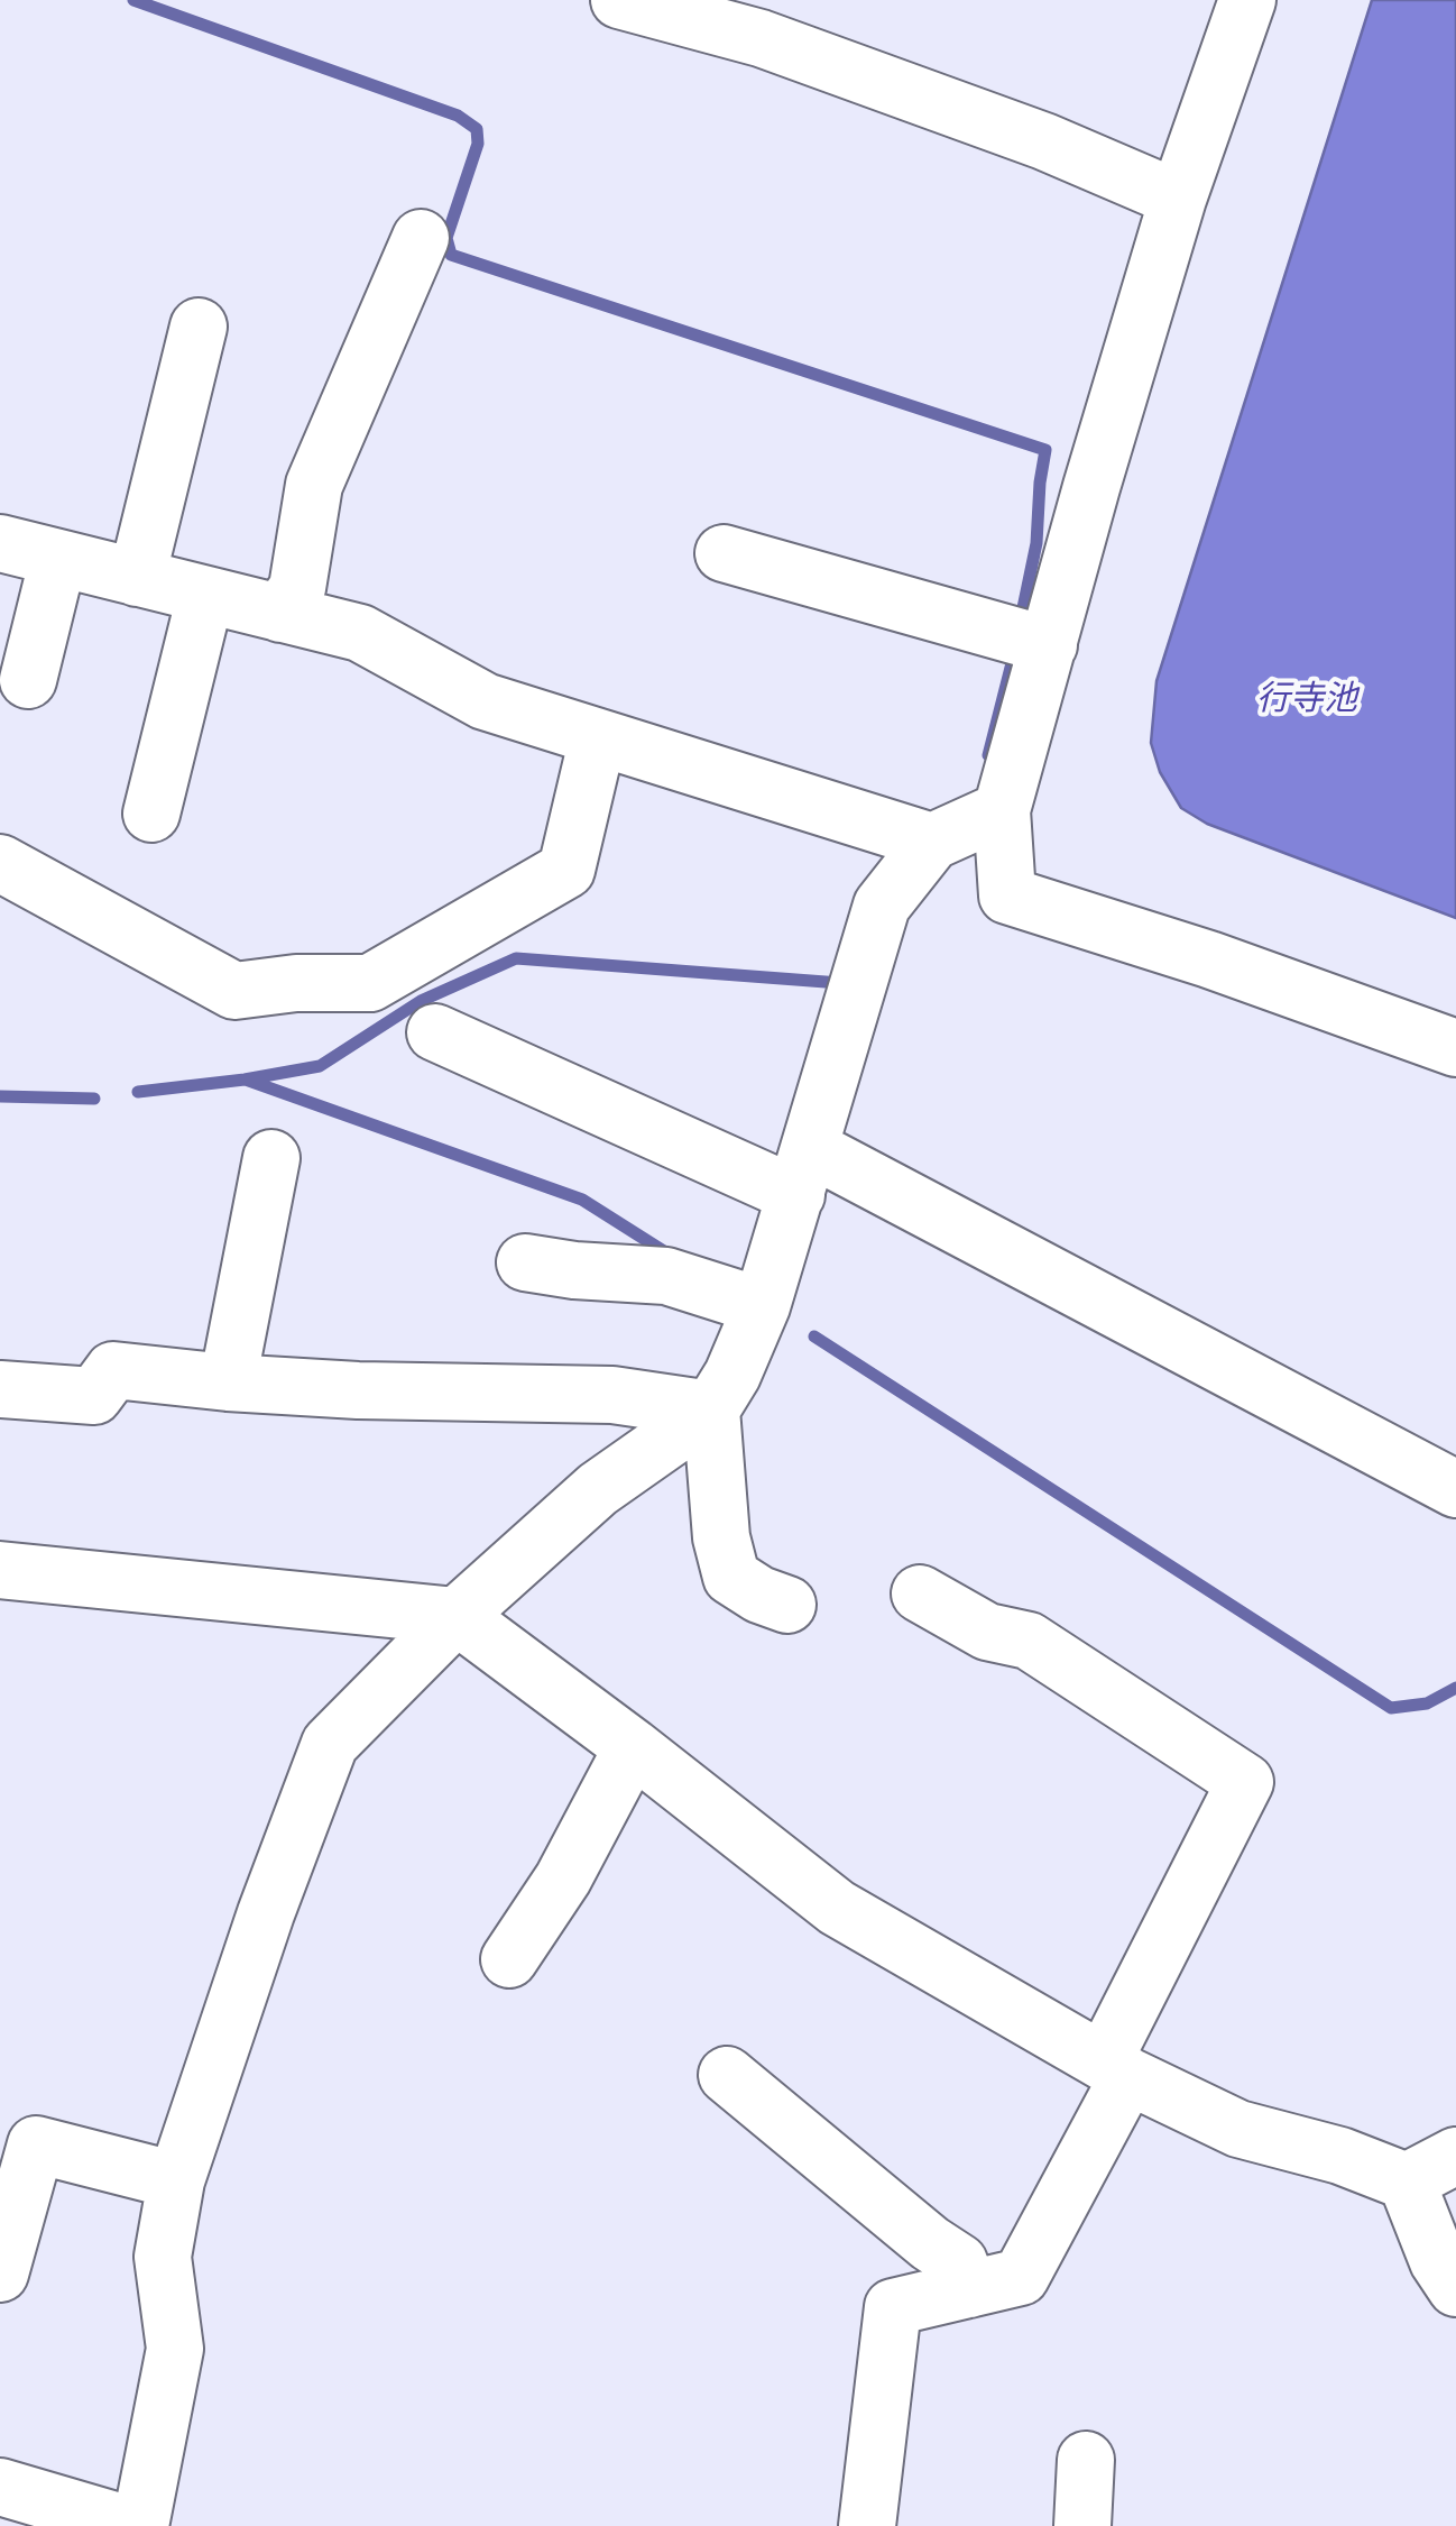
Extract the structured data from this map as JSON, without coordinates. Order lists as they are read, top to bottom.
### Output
{
  "water": ["行寺池"]
}
